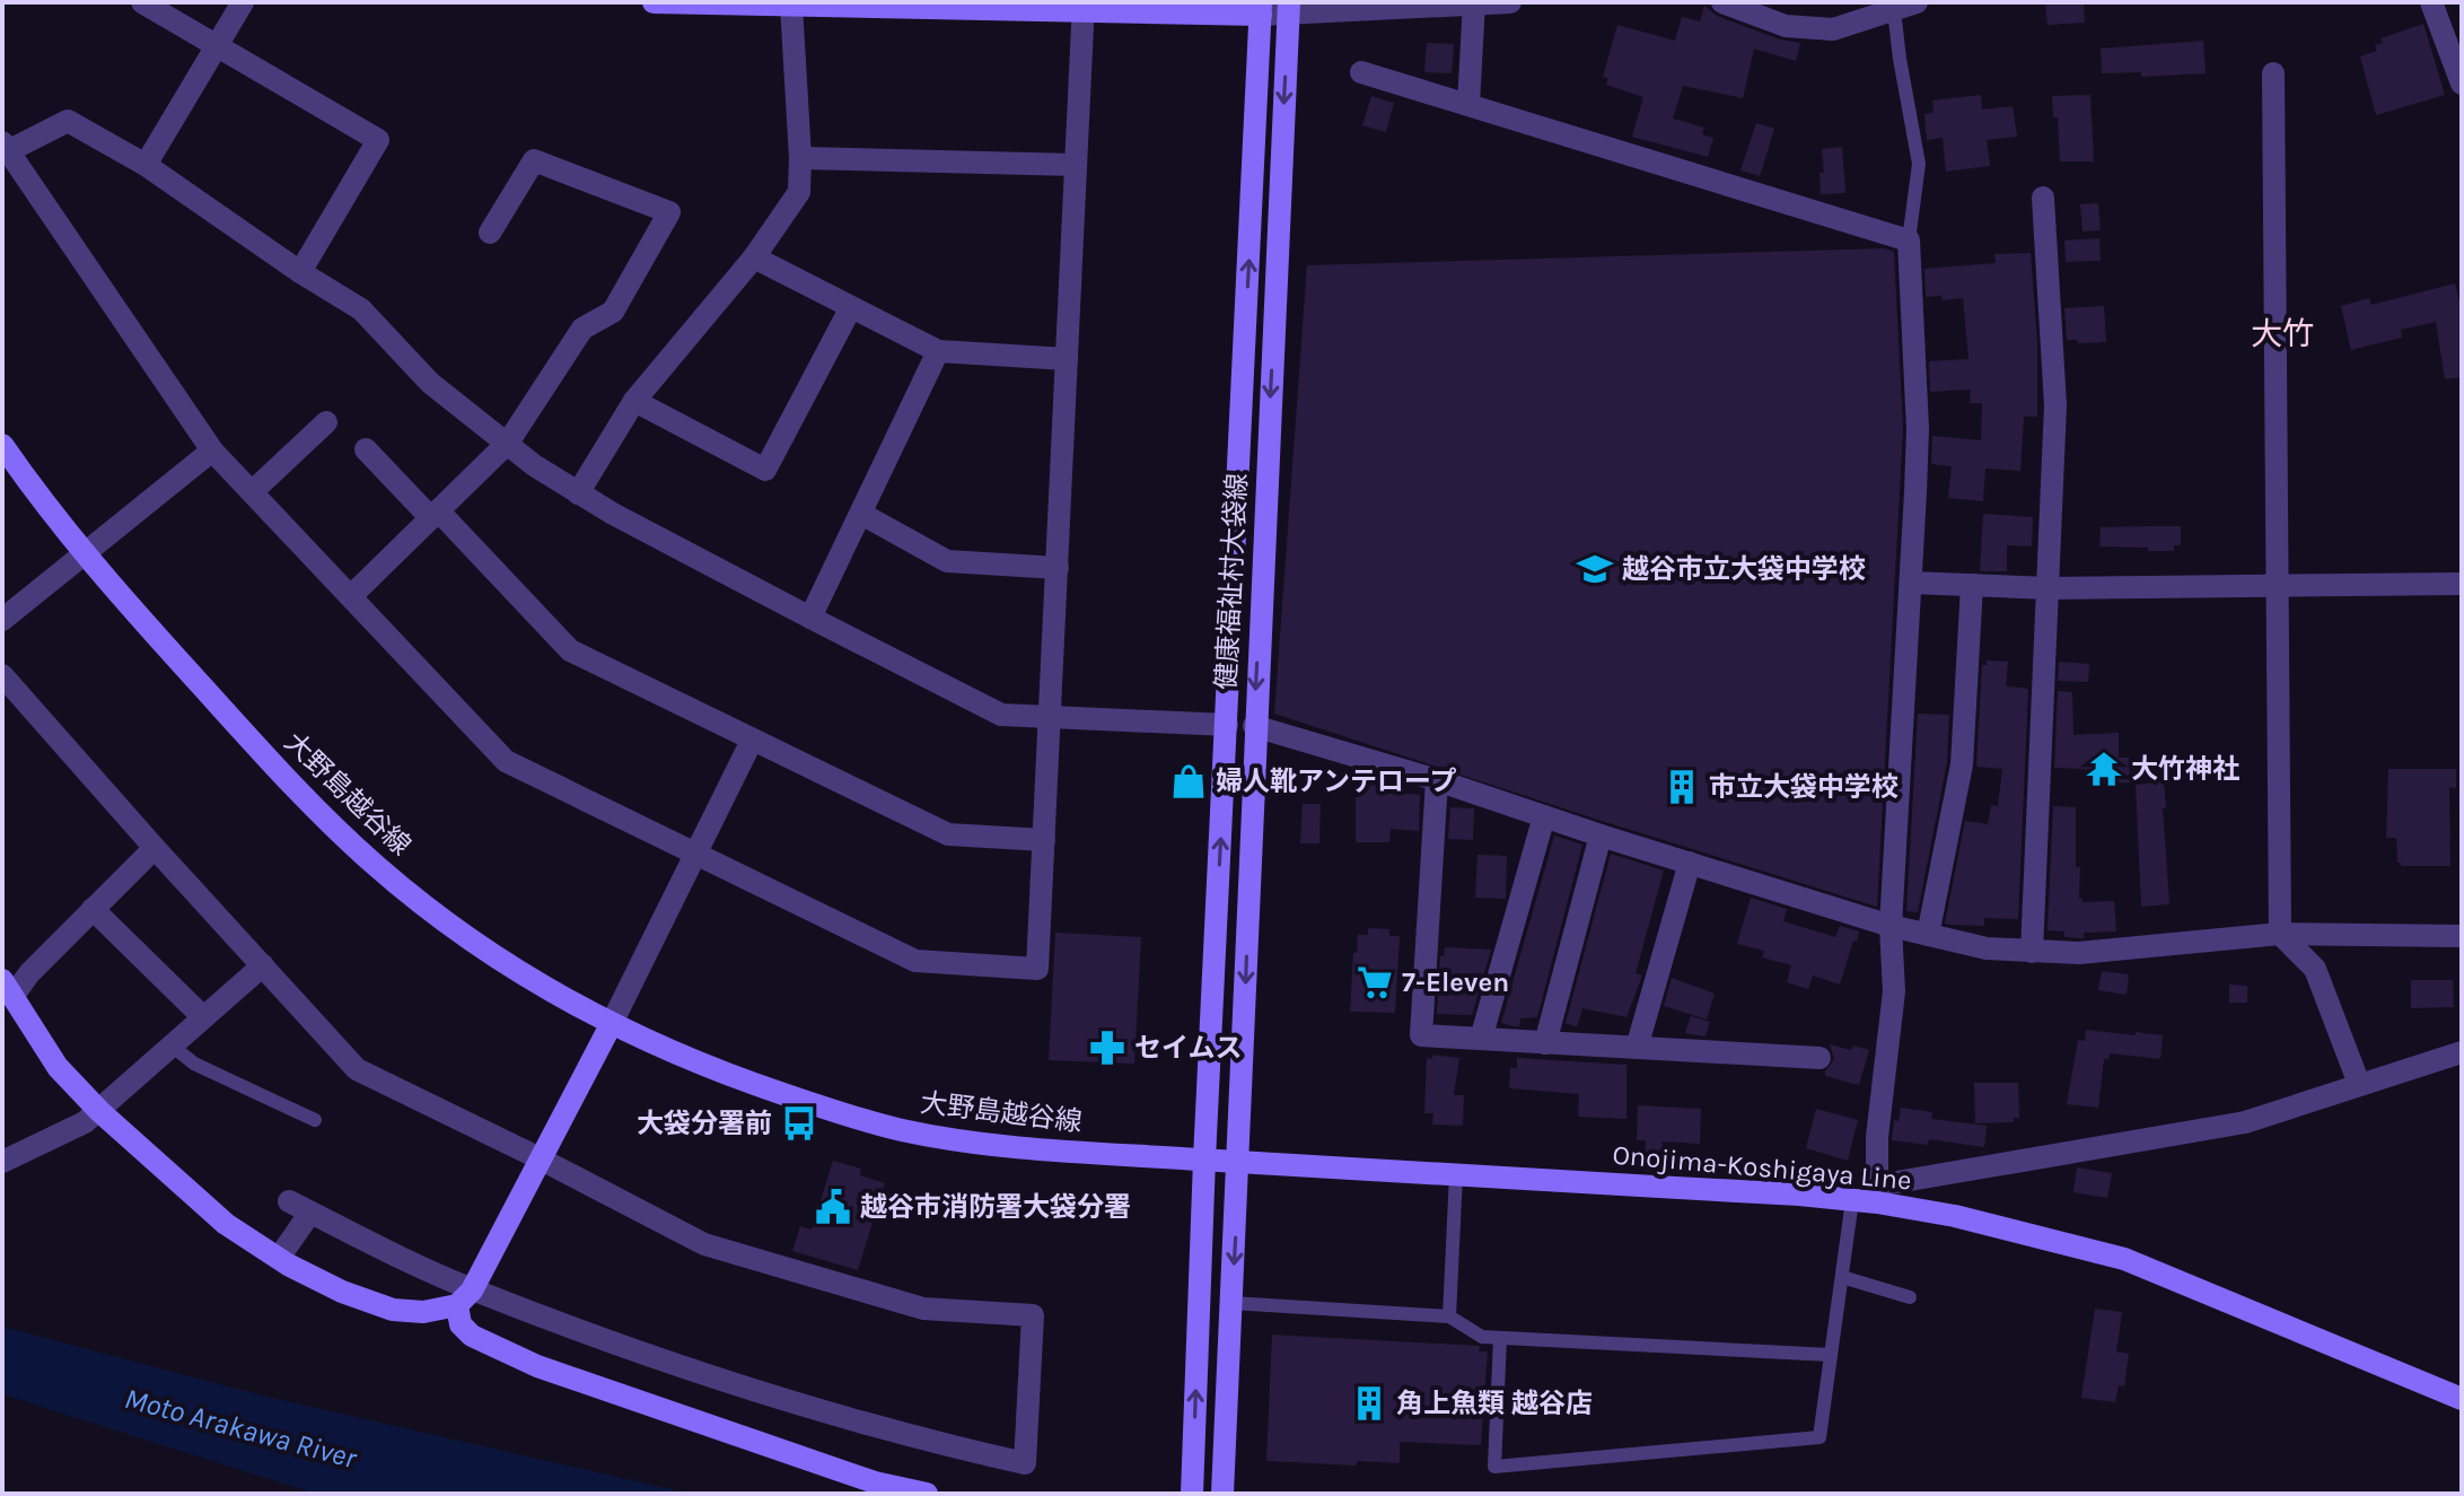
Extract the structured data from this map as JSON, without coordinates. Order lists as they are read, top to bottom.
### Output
{
  "streets": {
    "main road": ["健康福祉村大袋線", "大野島越谷線", "Onojima-Koshigaya Line"]
  },
  "crossings": [
    ["健康福祉村大袋線", "大野島越谷線"],
    ["健康福祉村大袋線", "Onojima-Koshigaya Line"],
    ["大野島越谷線", "Onojima-Koshigaya Line"]
  ],
  "districts": ["大竹"],
  "water": ["Moto Arakawa River"],
  "places": {
    "school or university": ["越谷市立大袋中学校"],
    "temple": ["大竹神社"],
    "shop": ["婦人靴アンテロープ"],
    "building": ["市立大袋中学校", "角上魚類 越谷店"],
    "supermarket": ["7-Eleven"],
    "pharmacy": ["セイムス"],
    "bus stop": ["大袋分署前"],
    "public building": ["越谷市消防署大袋分署"]
  }
}
